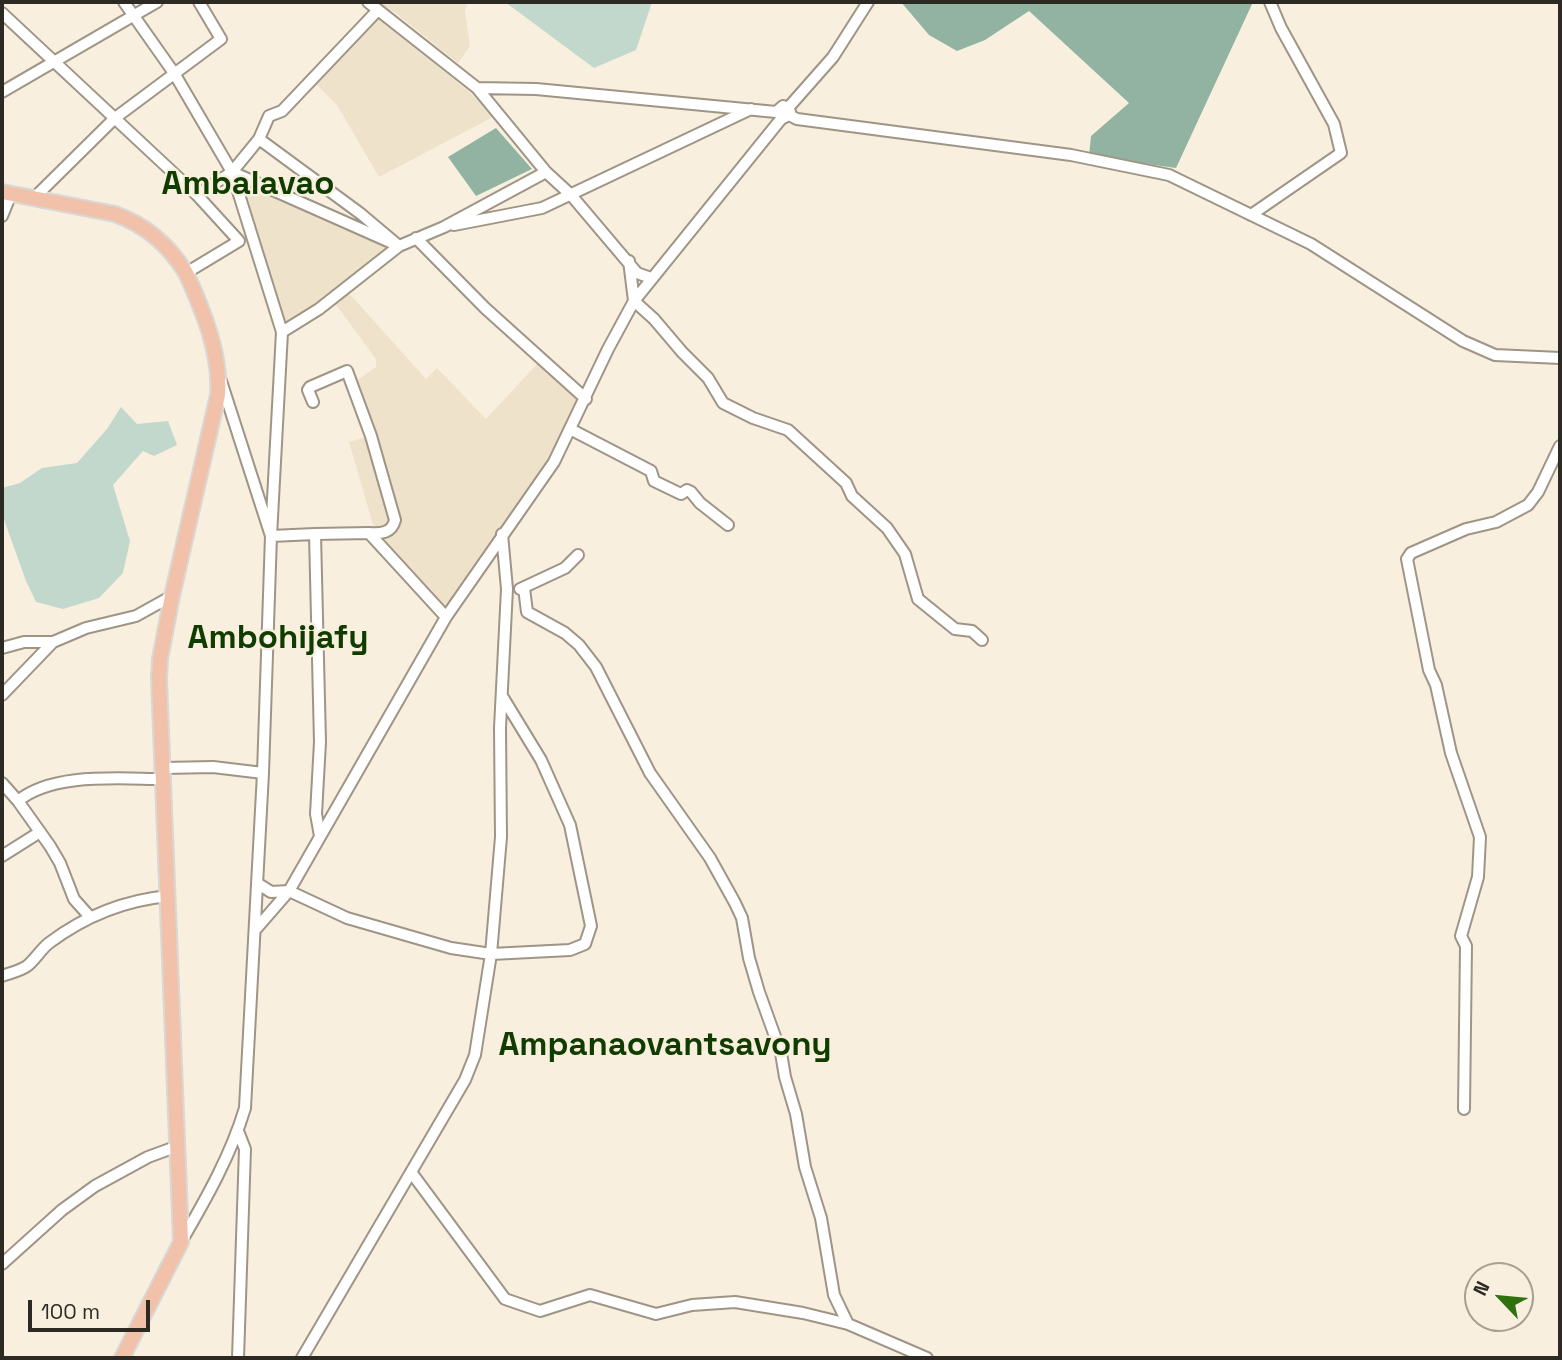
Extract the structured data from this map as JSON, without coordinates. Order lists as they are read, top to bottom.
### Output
{
  "districts": ["Ambalavao", "Ambohijafy", "Ampanaovantsavony"],
  "scale_bar": "100 m",
  "north": "top left"
}
